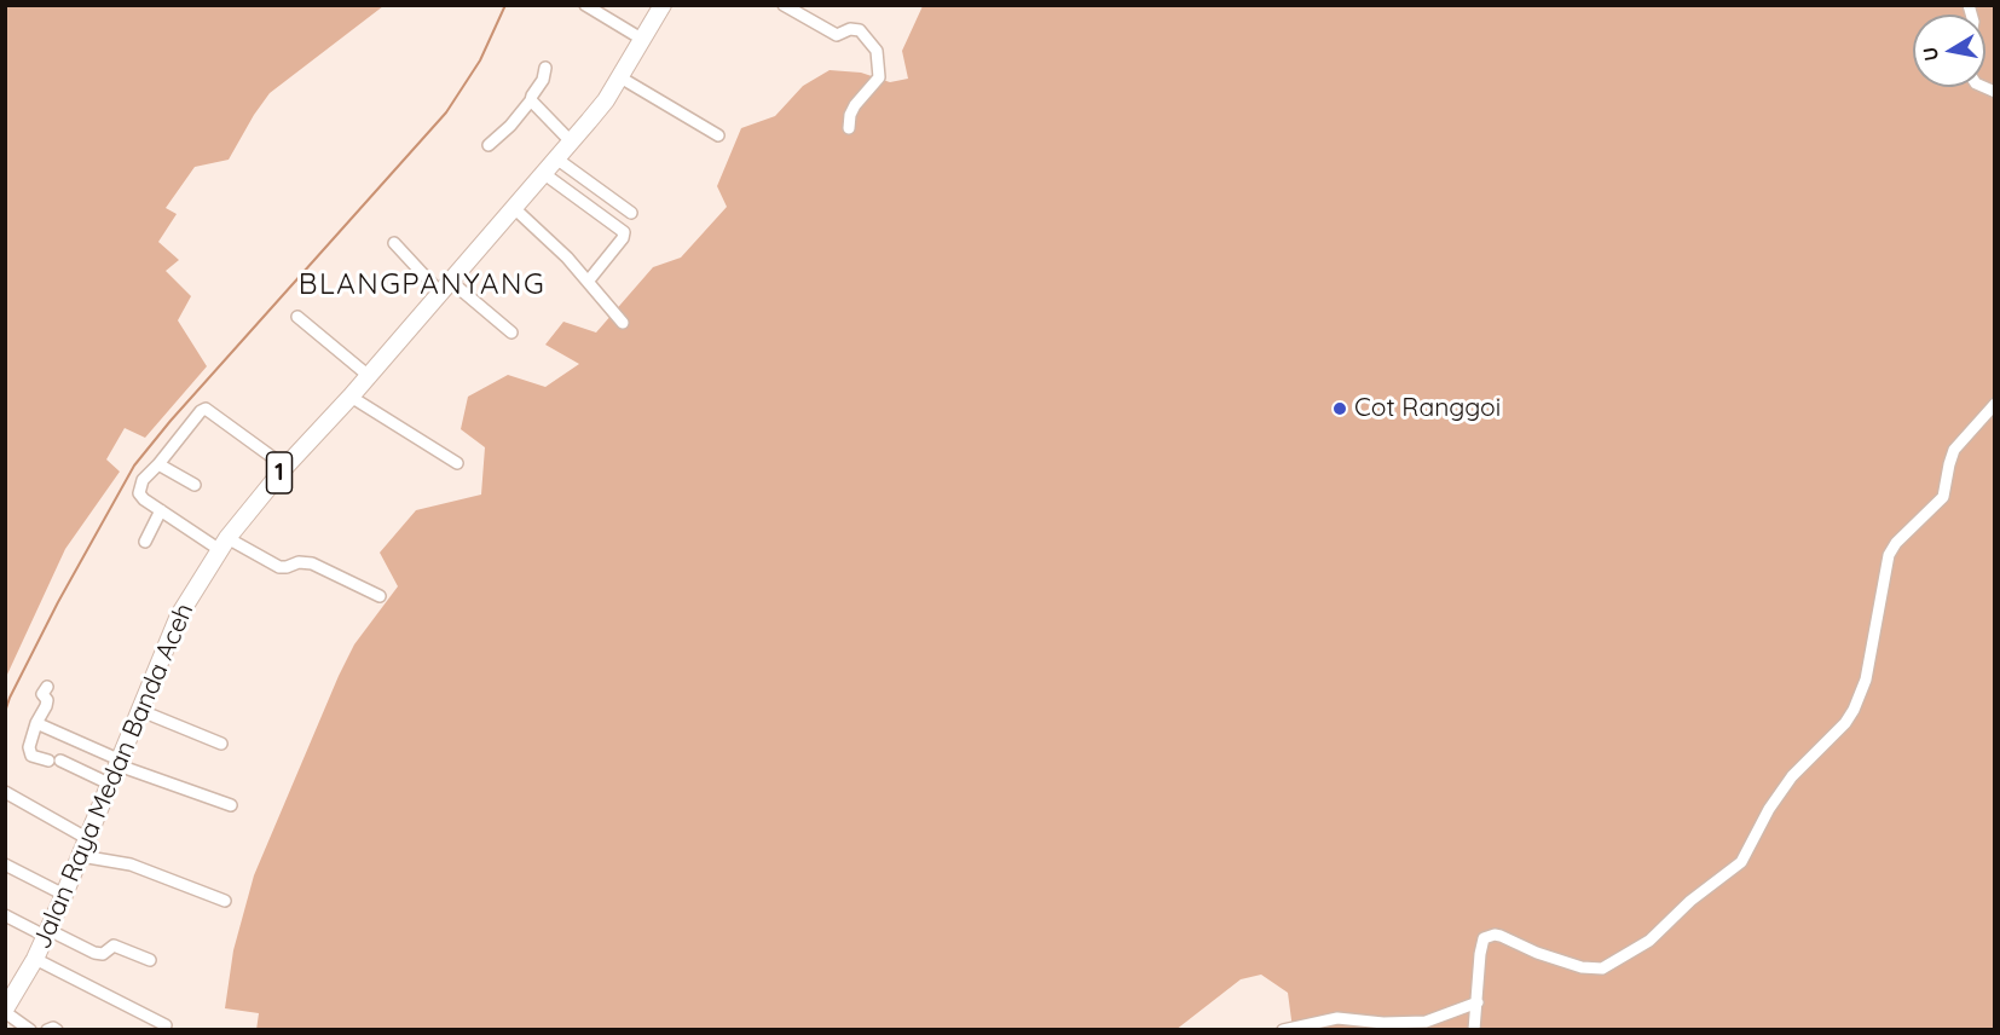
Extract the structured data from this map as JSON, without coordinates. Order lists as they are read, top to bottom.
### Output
{
  "streets": {
    "highway": ["1", "Jalan Raya Medan Banda Aceh"]
  },
  "districts": ["BLANGPANYANG"],
  "places": ["Cot Ranggoi"],
  "north": "left"
}
